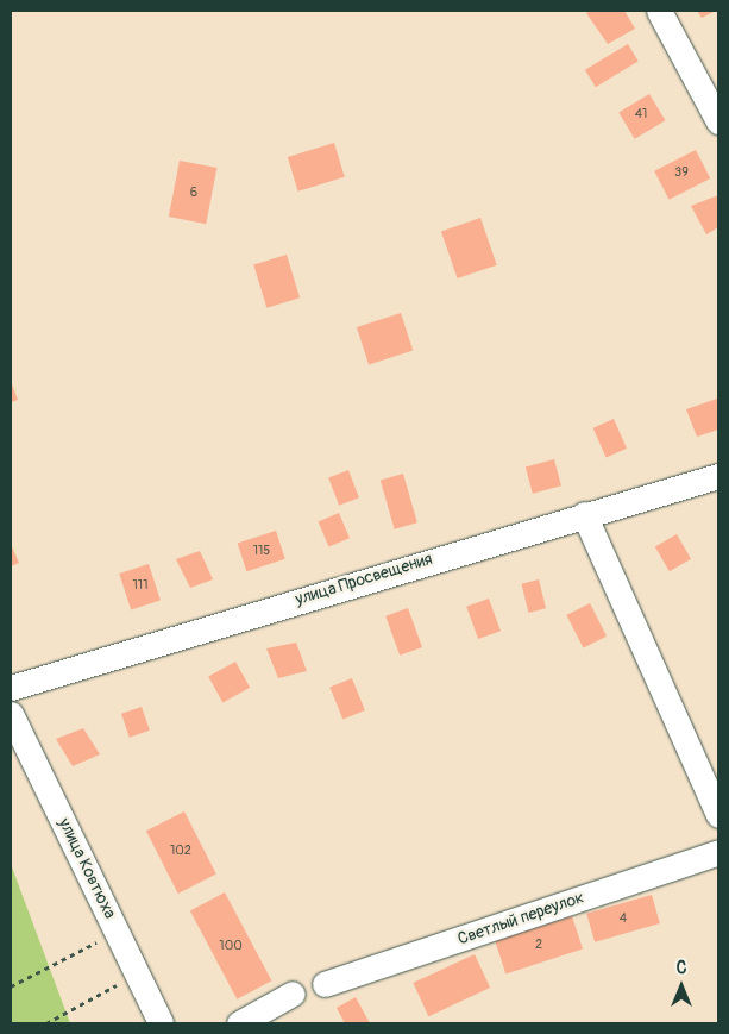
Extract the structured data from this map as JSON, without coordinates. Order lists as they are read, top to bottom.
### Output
{
  "streets": {
    "street": ["улица Просвещения", "улица Ковтюха", "Светлый переулок"]
  },
  "house_numbers": [
    "41",
    "39",
    "6",
    "115",
    "111",
    "102",
    "4",
    "2",
    "100"
  ],
  "north": "top"
}
